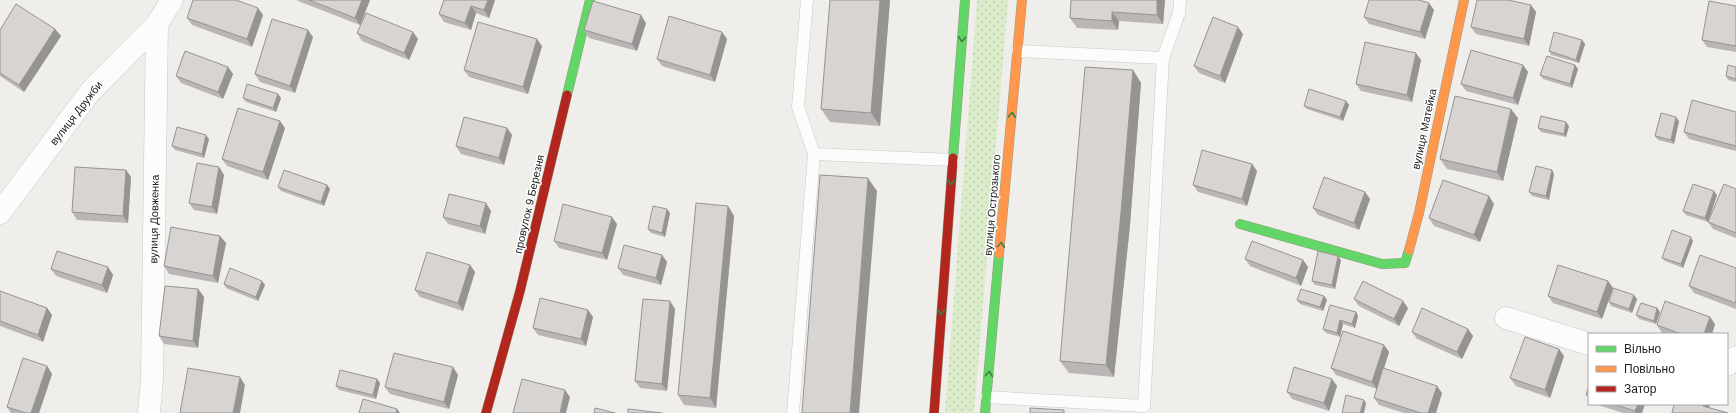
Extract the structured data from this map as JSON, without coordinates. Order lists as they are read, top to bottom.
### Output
{
  "streets": {
    "street": [
      "вулиця Дружби",
      "вулиця Матейка",
      "провулок 9 Березня",
      "вулиця Острозького",
      "вулиця Довженка"
    ]
  },
  "crossings": [
    ["вулиця Дружби", "вулиця Довженка"]
  ],
  "legend": ["Вільно", "Повільно", "Затор"]
}
